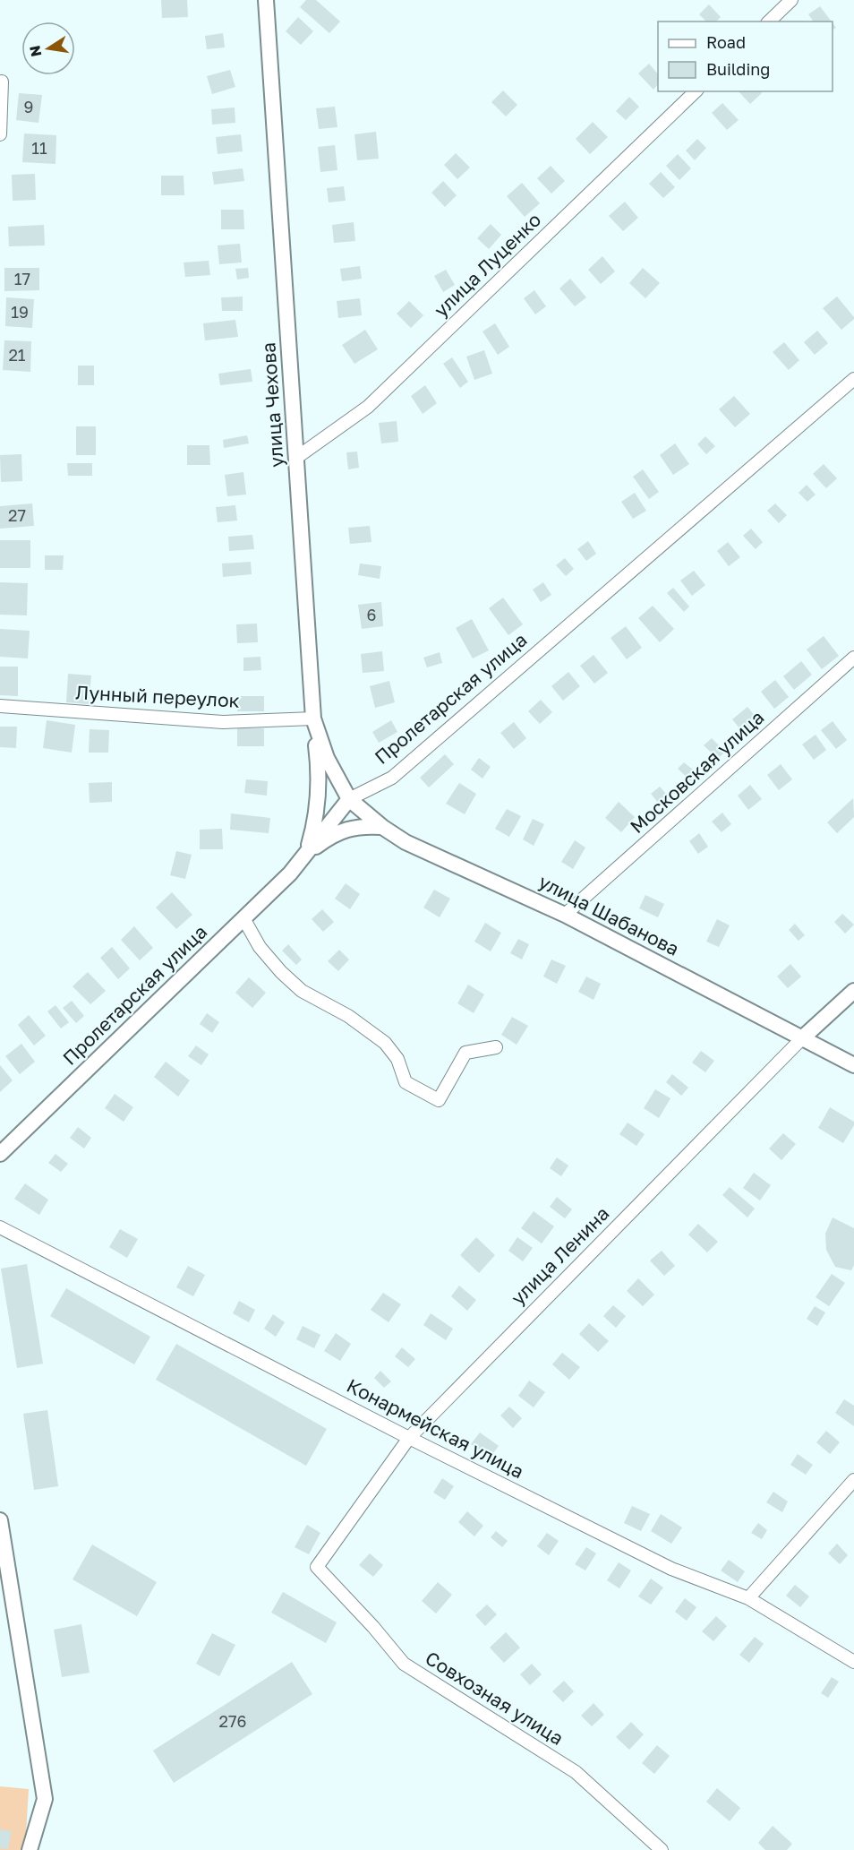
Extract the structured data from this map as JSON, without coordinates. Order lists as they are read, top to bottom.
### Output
{
  "streets": {
    "street": [
      "улица Луценко",
      "улица Чехова",
      "Лунный переулок",
      "Пролетарская улица",
      "Московская улица",
      "улица Шабанова",
      "улица Ленина",
      "Конармейская улица",
      "Совхозная улица"
    ]
  },
  "crossings": [
    ["улица Луценко", "улица Чехова"],
    ["улица Чехова", "Лунный переулок"],
    ["улица Чехова", "Пролетарская улица"],
    ["улица Чехова", "улица Шабанова"],
    ["Пролетарская улица", "улица Шабанова"],
    ["Московская улица", "улица Шабанова"],
    ["улица Шабанова", "улица Ленина"],
    ["улица Ленина", "Конармейская улица"],
    ["улица Ленина", "Совхозная улица"]
  ],
  "house_numbers": [
    "9",
    "11",
    "17",
    "19",
    "21",
    "27",
    "6",
    "276"
  ],
  "legend": ["Road", "Building"],
  "north": "left"
}
